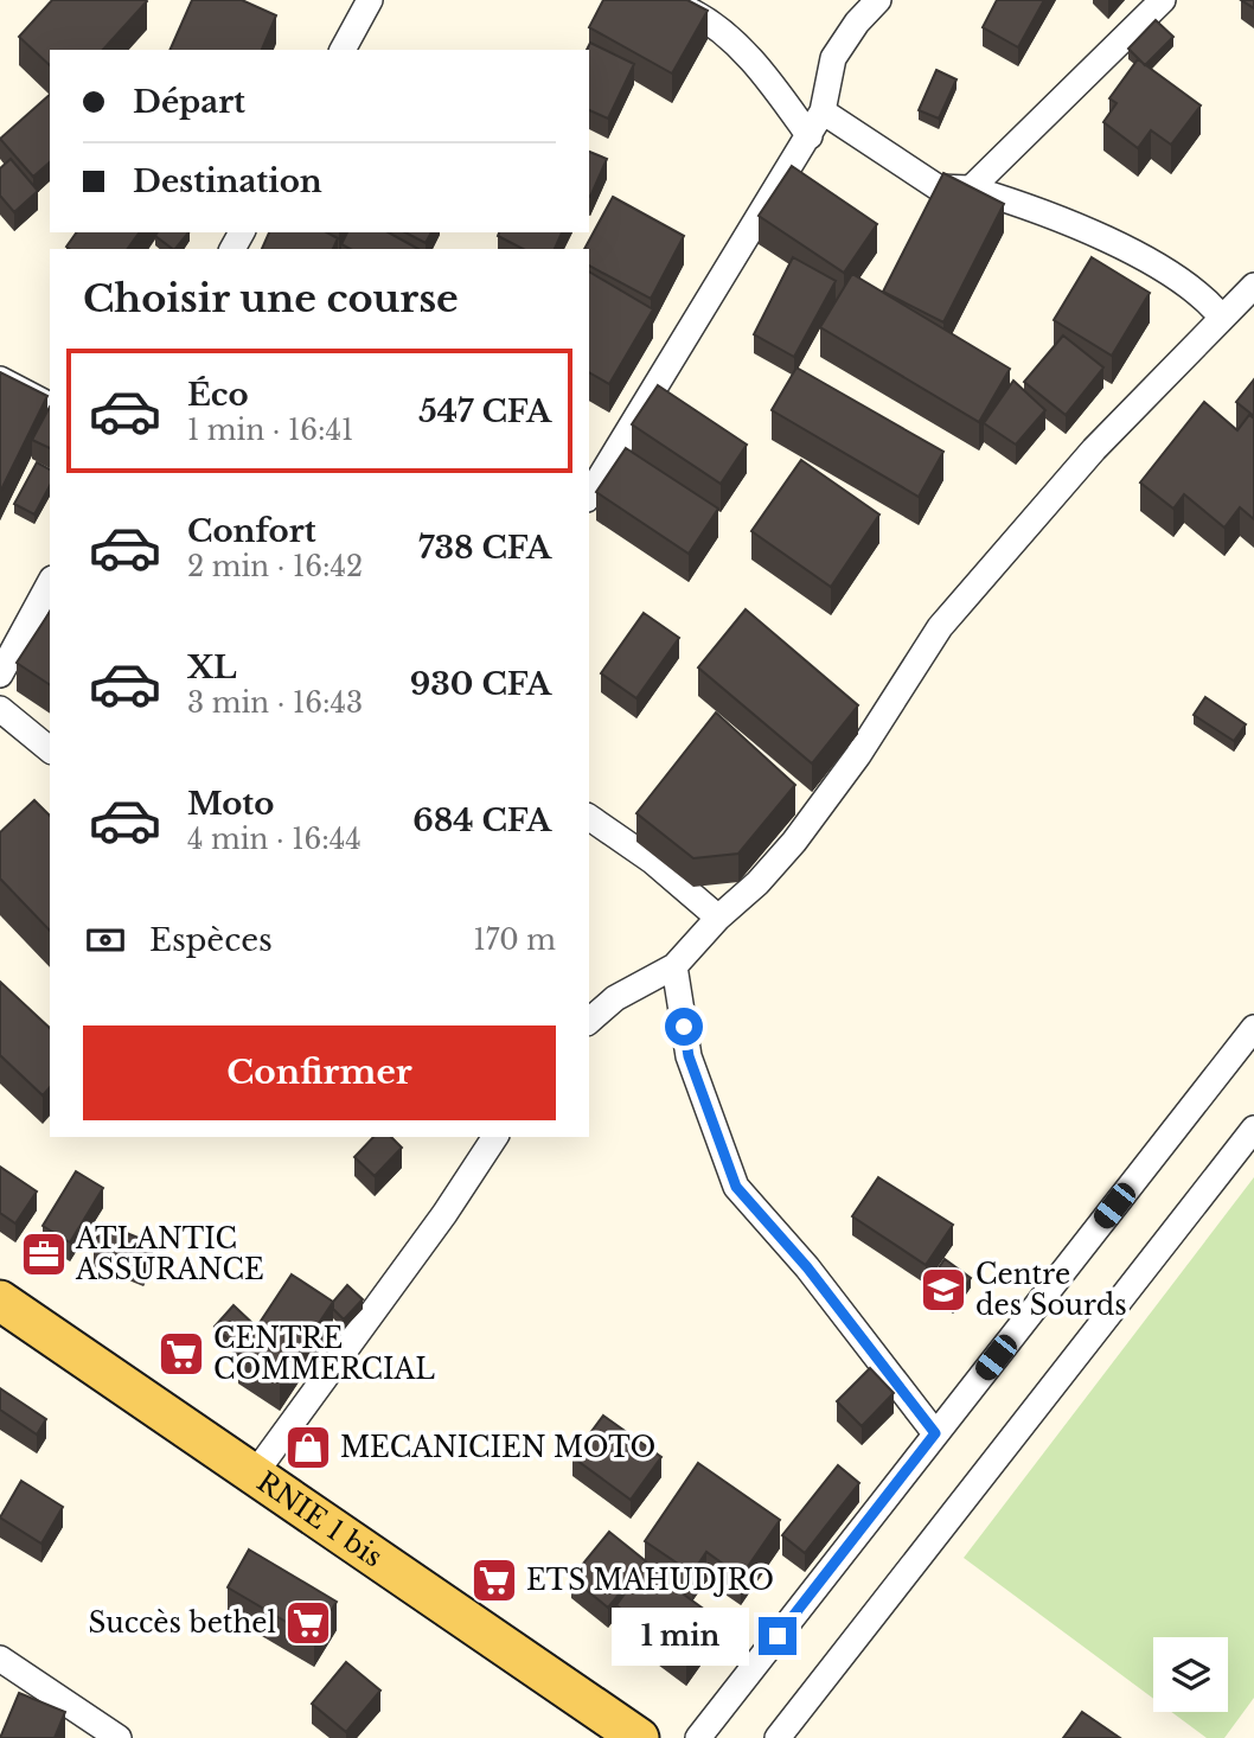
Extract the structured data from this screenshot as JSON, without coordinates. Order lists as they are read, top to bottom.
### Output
{
  "streets": {
    "main road": ["RNIE 1 bis"]
  },
  "places": {
    "office": ["ATLANTIC ASSURANCE"],
    "school or university": ["Centre des Sourds"],
    "supermarket": ["CENTRE COMMERCIAL", "ETS MAHUDJRO", "Succès bethel"],
    "shop": ["MECANICIEN MOTO"]
  },
  "page": {
    "banner": ["Départ", "Destination"],
    "heading": "Choisir une course",
    "list": [
      {
        "name": "Éco",
        "note": "1 min · 16:41",
        "value": "547 CFA"
      },
      {
        "name": "Confort",
        "note": "2 min · 16:42",
        "value": "738 CFA"
      },
      {
        "name": "XL",
        "note": "3 min · 16:43",
        "value": "930 CFA"
      },
      {
        "name": "Moto",
        "note": "4 min · 16:44",
        "value": "684 CFA"
      }
    ],
    "pay": ["Espèces", "170 m"],
    "buttons": "Confirmer",
    "bubble": "1 min"
  }
}
